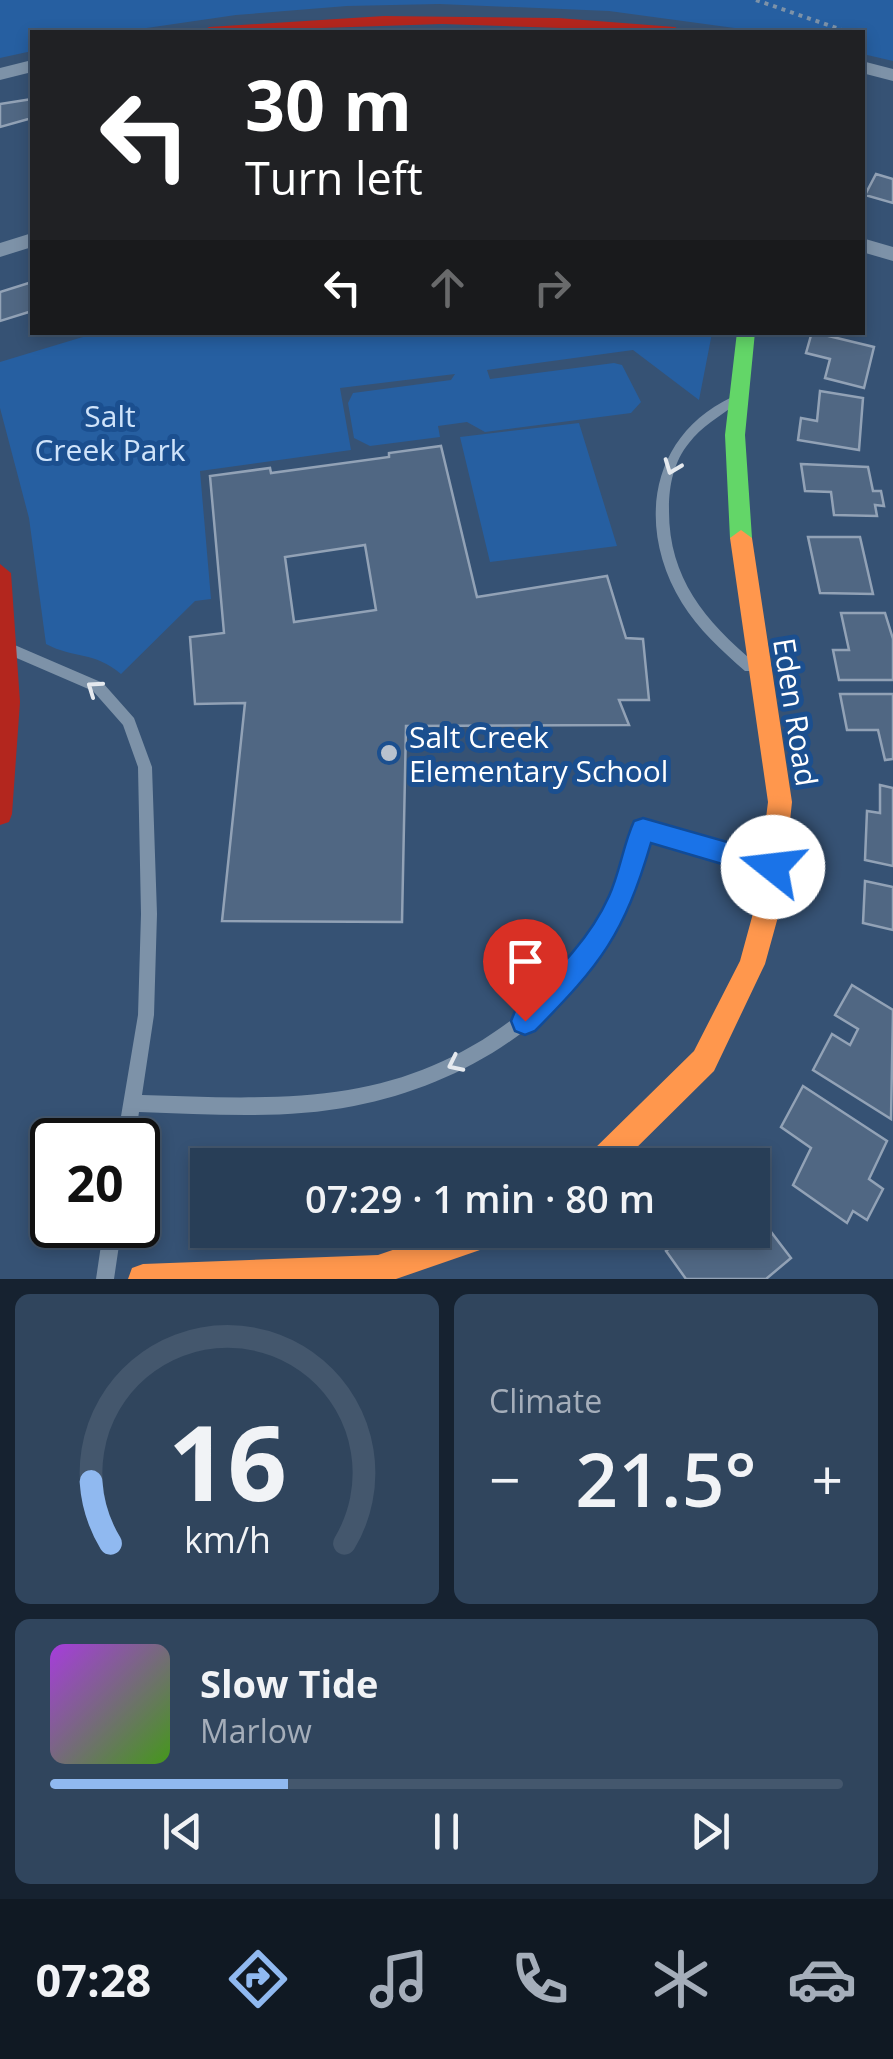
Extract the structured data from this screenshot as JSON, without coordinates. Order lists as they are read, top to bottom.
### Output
{
  "streets": {
    "street": ["Eden Road"]
  },
  "parks": ["Salt Creek Park"],
  "places": ["Salt Creek Elementary School"],
  "page": {
    "turn": ["30 m", "Turn left"],
    "limit": "20",
    "trip": "07:29 · 1 min · 80 m",
    "tile": "Climate",
    "heat": ["−", "21.5°", "+"],
    "song": ["Slow Tide", "Marlow"],
    "tabs": "07:28",
    "gauge": ["16", "km/h"]
  }
}
